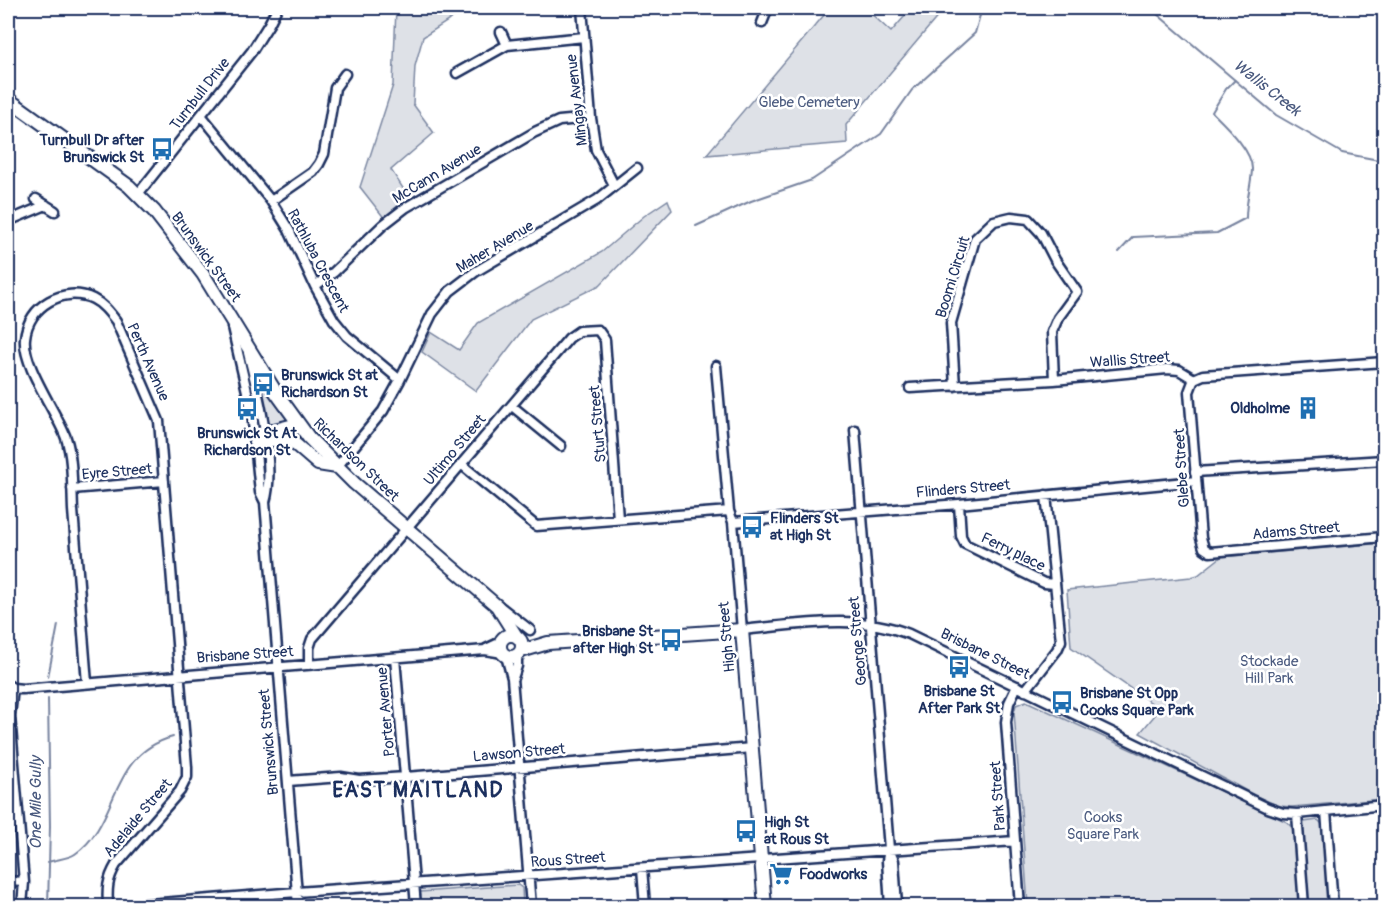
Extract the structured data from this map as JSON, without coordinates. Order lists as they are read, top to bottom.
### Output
{
  "streets": {
    "main road": [
      "Brunswick Street",
      "Richardson Street",
      "High Street",
      "Brisbane Street"
    ],
    "street": [
      "Turnbull Drive",
      "Mingay Avenue",
      "McCann Avenue",
      "Maher Avenue",
      "Rathluba Crescent",
      "Boomi Circuit",
      "Wallis Street",
      "Perth Avenue",
      "Sturt Street",
      "Ultimo Street",
      "Glebe Street",
      "Eyre Street",
      "Flinders Street",
      "Adams Street",
      "Ferry place",
      "George Street",
      "Porter Avenue",
      "Lawson Street",
      "Park Street",
      "Adelaide Street",
      "Rous Street"
    ]
  },
  "crossings": [
    ["Turnbull Drive", "Brunswick Street"],
    ["Turnbull Drive", "Rathluba Crescent"],
    ["Mingay Avenue", "McCann Avenue"],
    ["Mingay Avenue", "Maher Avenue"],
    ["McCann Avenue", "Rathluba Crescent"],
    ["Maher Avenue", "Rathluba Crescent"],
    ["Maher Avenue", "Richardson Street"],
    ["Brunswick Street", "Richardson Street"],
    ["Brunswick Street", "Brisbane Street"],
    ["Brunswick Street", "Lawson Street"],
    ["Brunswick Street", "Rous Street"],
    ["Boomi Circuit", "Wallis Street"],
    ["Wallis Street", "Glebe Street"],
    ["Perth Avenue", "Eyre Street"],
    ["Perth Avenue", "Brisbane Street"],
    ["Perth Avenue", "Adelaide Street"],
    ["Sturt Street", "Ultimo Street"],
    ["Ultimo Street", "Richardson Street"],
    ["Ultimo Street", "Brisbane Street"],
    ["Richardson Street", "Brisbane Street"],
    ["Glebe Street", "Flinders Street"],
    ["Glebe Street", "Adams Street"],
    ["Flinders Street", "Ferry place"],
    ["Flinders Street", "High Street"],
    ["Flinders Street", "George Street"],
    ["High Street", "Brisbane Street"],
    ["High Street", "Lawson Street"],
    ["High Street", "Rous Street"],
    ["George Street", "Brisbane Street"],
    ["George Street", "Rous Street"],
    ["Brisbane Street", "Porter Avenue"],
    ["Brisbane Street", "Park Street"],
    ["Brisbane Street", "Adelaide Street"],
    ["Porter Avenue", "Lawson Street"],
    ["Porter Avenue", "Rous Street"],
    ["Park Street", "Rous Street"]
  ],
  "districts": ["EAST MAITLAND"],
  "water": ["Wallis Creek", "One Mile Gully"],
  "parks": ["Glebe Cemetery", "Stockade Hill Park", "Cooks Square Park"],
  "places": {
    "bus stop": [
      "Turnbull Dr after Brunswick St",
      "Brunswick St at Richardson St",
      "Brunswick St At Richardson St",
      "Flinders St at High St",
      "Brisbane St after High St",
      "Brisbane St After Park St",
      "Brisbane St Opp Cooks Square Park",
      "High St at Rous St"
    ],
    "building": ["Oldholme"],
    "supermarket": ["Foodworks"]
  }
}
